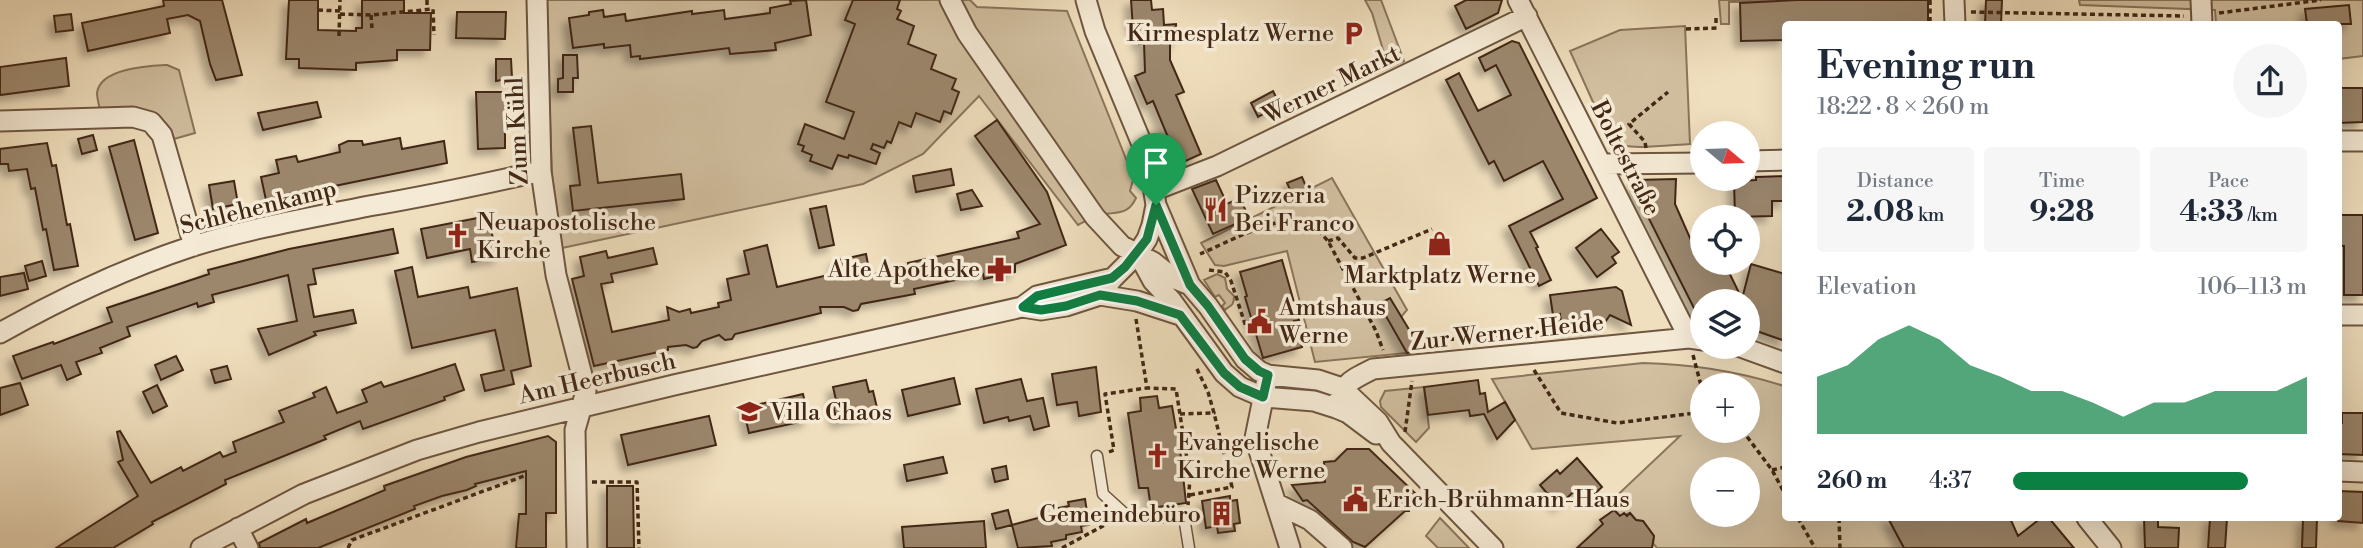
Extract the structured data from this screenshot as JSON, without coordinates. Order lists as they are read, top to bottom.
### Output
{
  "streets": {
    "street": [
      "Werner Markt",
      "Zum Kühl",
      "Boltestraße",
      "Schlehenkamp",
      "Zur Werner Heide",
      "Am Heerbusch"
    ]
  },
  "crossings": [
    ["Werner Markt", "Boltestraße"],
    ["Zum Kühl", "Schlehenkamp"],
    ["Zum Kühl", "Am Heerbusch"]
  ],
  "places": {
    "parking": ["Kirmesplatz Werne"],
    "restaurant": ["Pizzeria Bei Franco"],
    "church": ["Neuapostolische Kirche", "Evangelische Kirche Werne"],
    "shop": ["Marktplatz Werne"],
    "pharmacy": ["Alte Apotheke"],
    "public building": ["Amtshaus Werne", "Erich-Brühmann-Haus"],
    "school or university": ["Villa Chaos"],
    "building": ["Gemeindebüro"]
  },
  "north": "right",
  "page": {
    "heading": ["Evening run", "18:22 · 8 × 260 m"],
    "map_buttons": ["+", "−"],
    "stats": [
      ["Distance", "2.08 km"],
      ["Time", "9:28"],
      ["Pace", "4:33 /km"]
    ],
    "chart": ["Elevation", "106–113 m"],
    "list": [
      {
        "name": "260 m",
        "note": "4:37"
      }
    ]
  }
}
